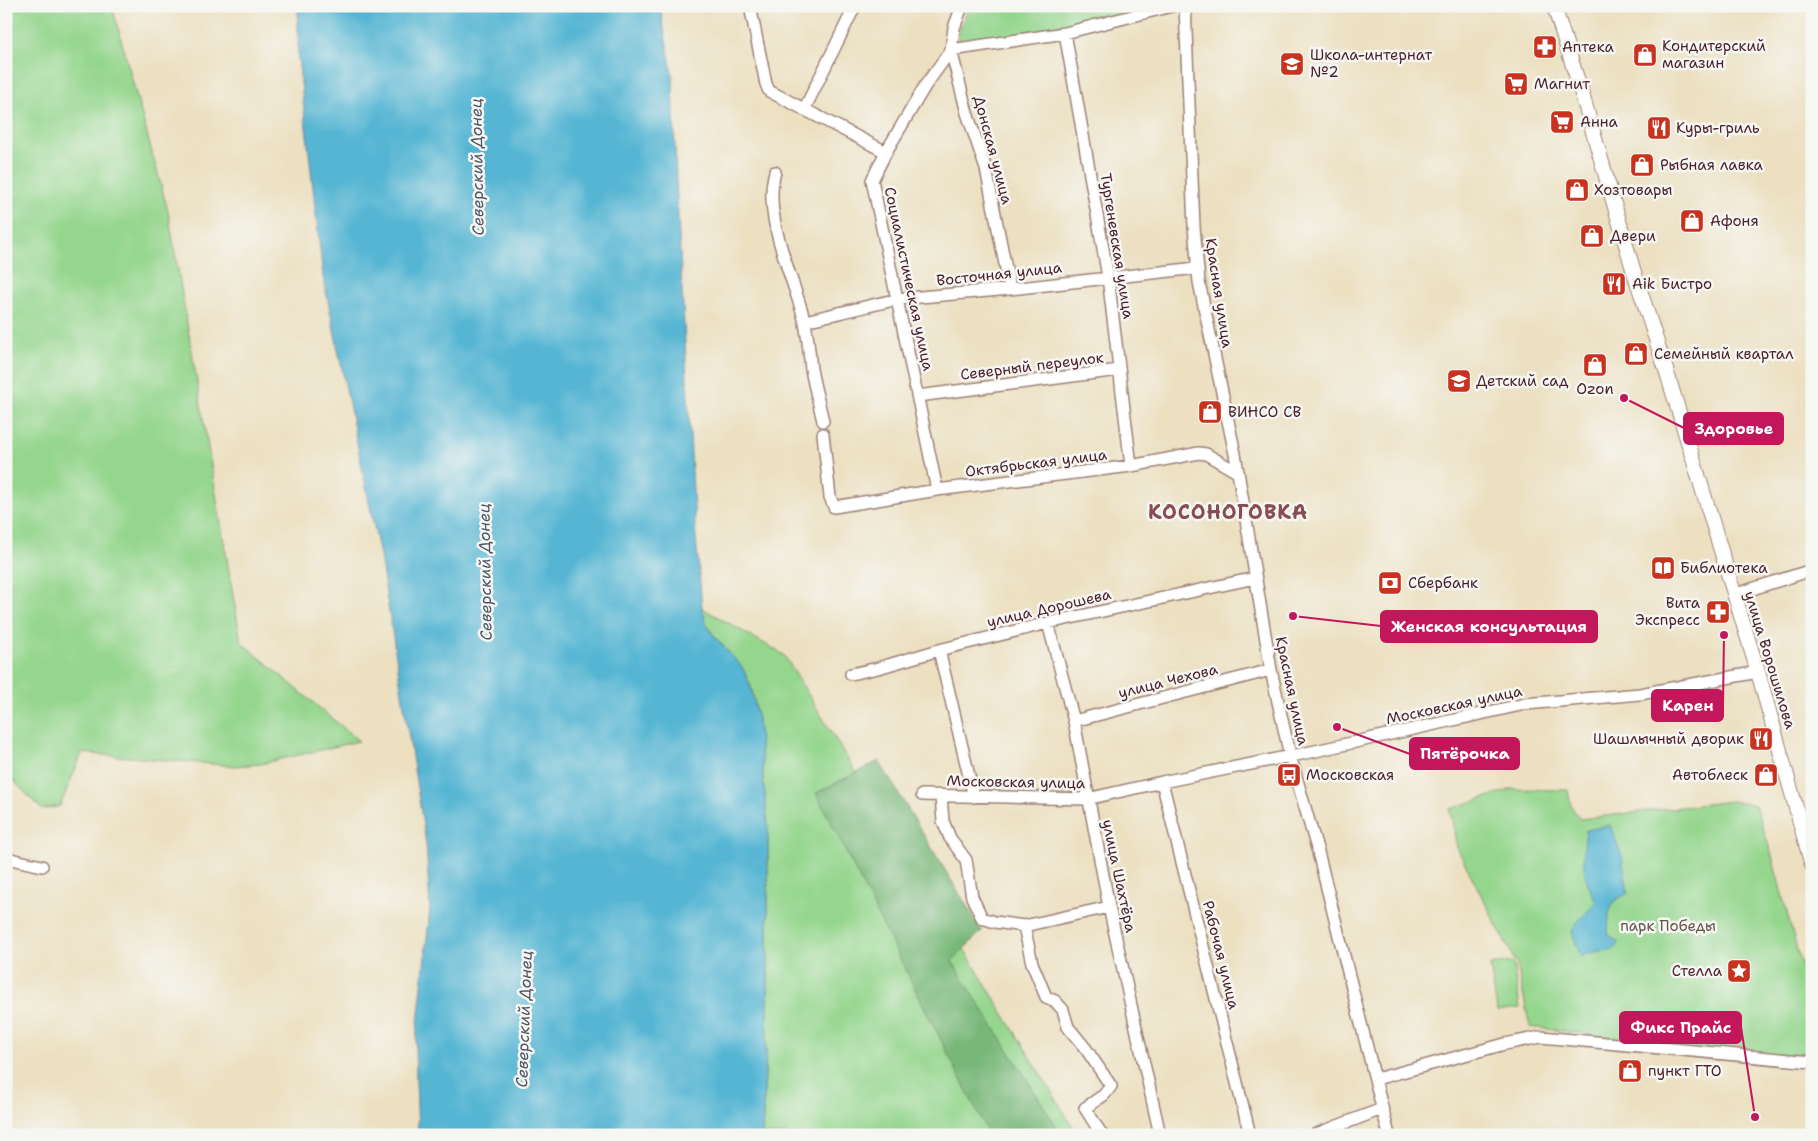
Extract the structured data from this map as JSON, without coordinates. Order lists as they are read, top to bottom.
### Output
{
  "streets": {
    "main road": ["улица Ворошилова"],
    "street": [
      "Донская улица",
      "Тургеневская улица",
      "Восточная улица",
      "Социалистическая улица",
      "Красная улица",
      "Северный переулок",
      "Октябрьская улица",
      "улица Дорошева",
      "улица Чехова",
      "Московская улица",
      "улица Шахтёра",
      "Рабочая улица"
    ]
  },
  "crossings": [
    ["Донская улица", "Восточная улица"],
    ["Донская улица", "Социалистическая улица"],
    ["Тургеневская улица", "Восточная улица"],
    ["Тургеневская улица", "Северный переулок"],
    ["Тургеневская улица", "Октябрьская улица"],
    ["Восточная улица", "Социалистическая улица"],
    ["Восточная улица", "Красная улица"],
    ["Социалистическая улица", "Северный переулок"],
    ["Социалистическая улица", "Октябрьская улица"],
    ["Красная улица", "Октябрьская улица"],
    ["Красная улица", "улица Дорошева"],
    ["Красная улица", "улица Чехова"],
    ["Красная улица", "Московская улица"],
    ["улица Дорошева", "улица Шахтёра"],
    ["улица Ворошилова", "Московская улица"],
    ["улица Чехова", "улица Шахтёра"],
    ["Московская улица", "улица Шахтёра"],
    ["Московская улица", "Рабочая улица"]
  ],
  "districts": ["КОСОНОГОВКА"],
  "water": ["Северский Донец"],
  "parks": ["парк Победы"],
  "places": {
    "pharmacy": ["Аптека", "Вита Экспресс"],
    "shop": [
      "Кондитерский магазин",
      "Рыбная лавка",
      "Хозтовары",
      "Афоня",
      "Двери",
      "Семейный квартал",
      "Ozon",
      "ВИНСО СВ",
      "Автоблеск",
      "пункт ГТО"
    ],
    "school or university": ["Школа-интернат №2", "Детский сад"],
    "supermarket": ["Магнит", "Анна"],
    "restaurant": ["Куры-гриль", "Aik Бистро", "Шашлычный дворик"],
    "other": [
      "Здоровье",
      "Женская консультация",
      "Карен",
      "Пятёрочка",
      "Фикс Прайс"
    ],
    "library": ["Библиотека"],
    "bank": ["Сбербанк"],
    "bus stop": ["Московская"],
    "place": ["Стелла"]
  }
}
